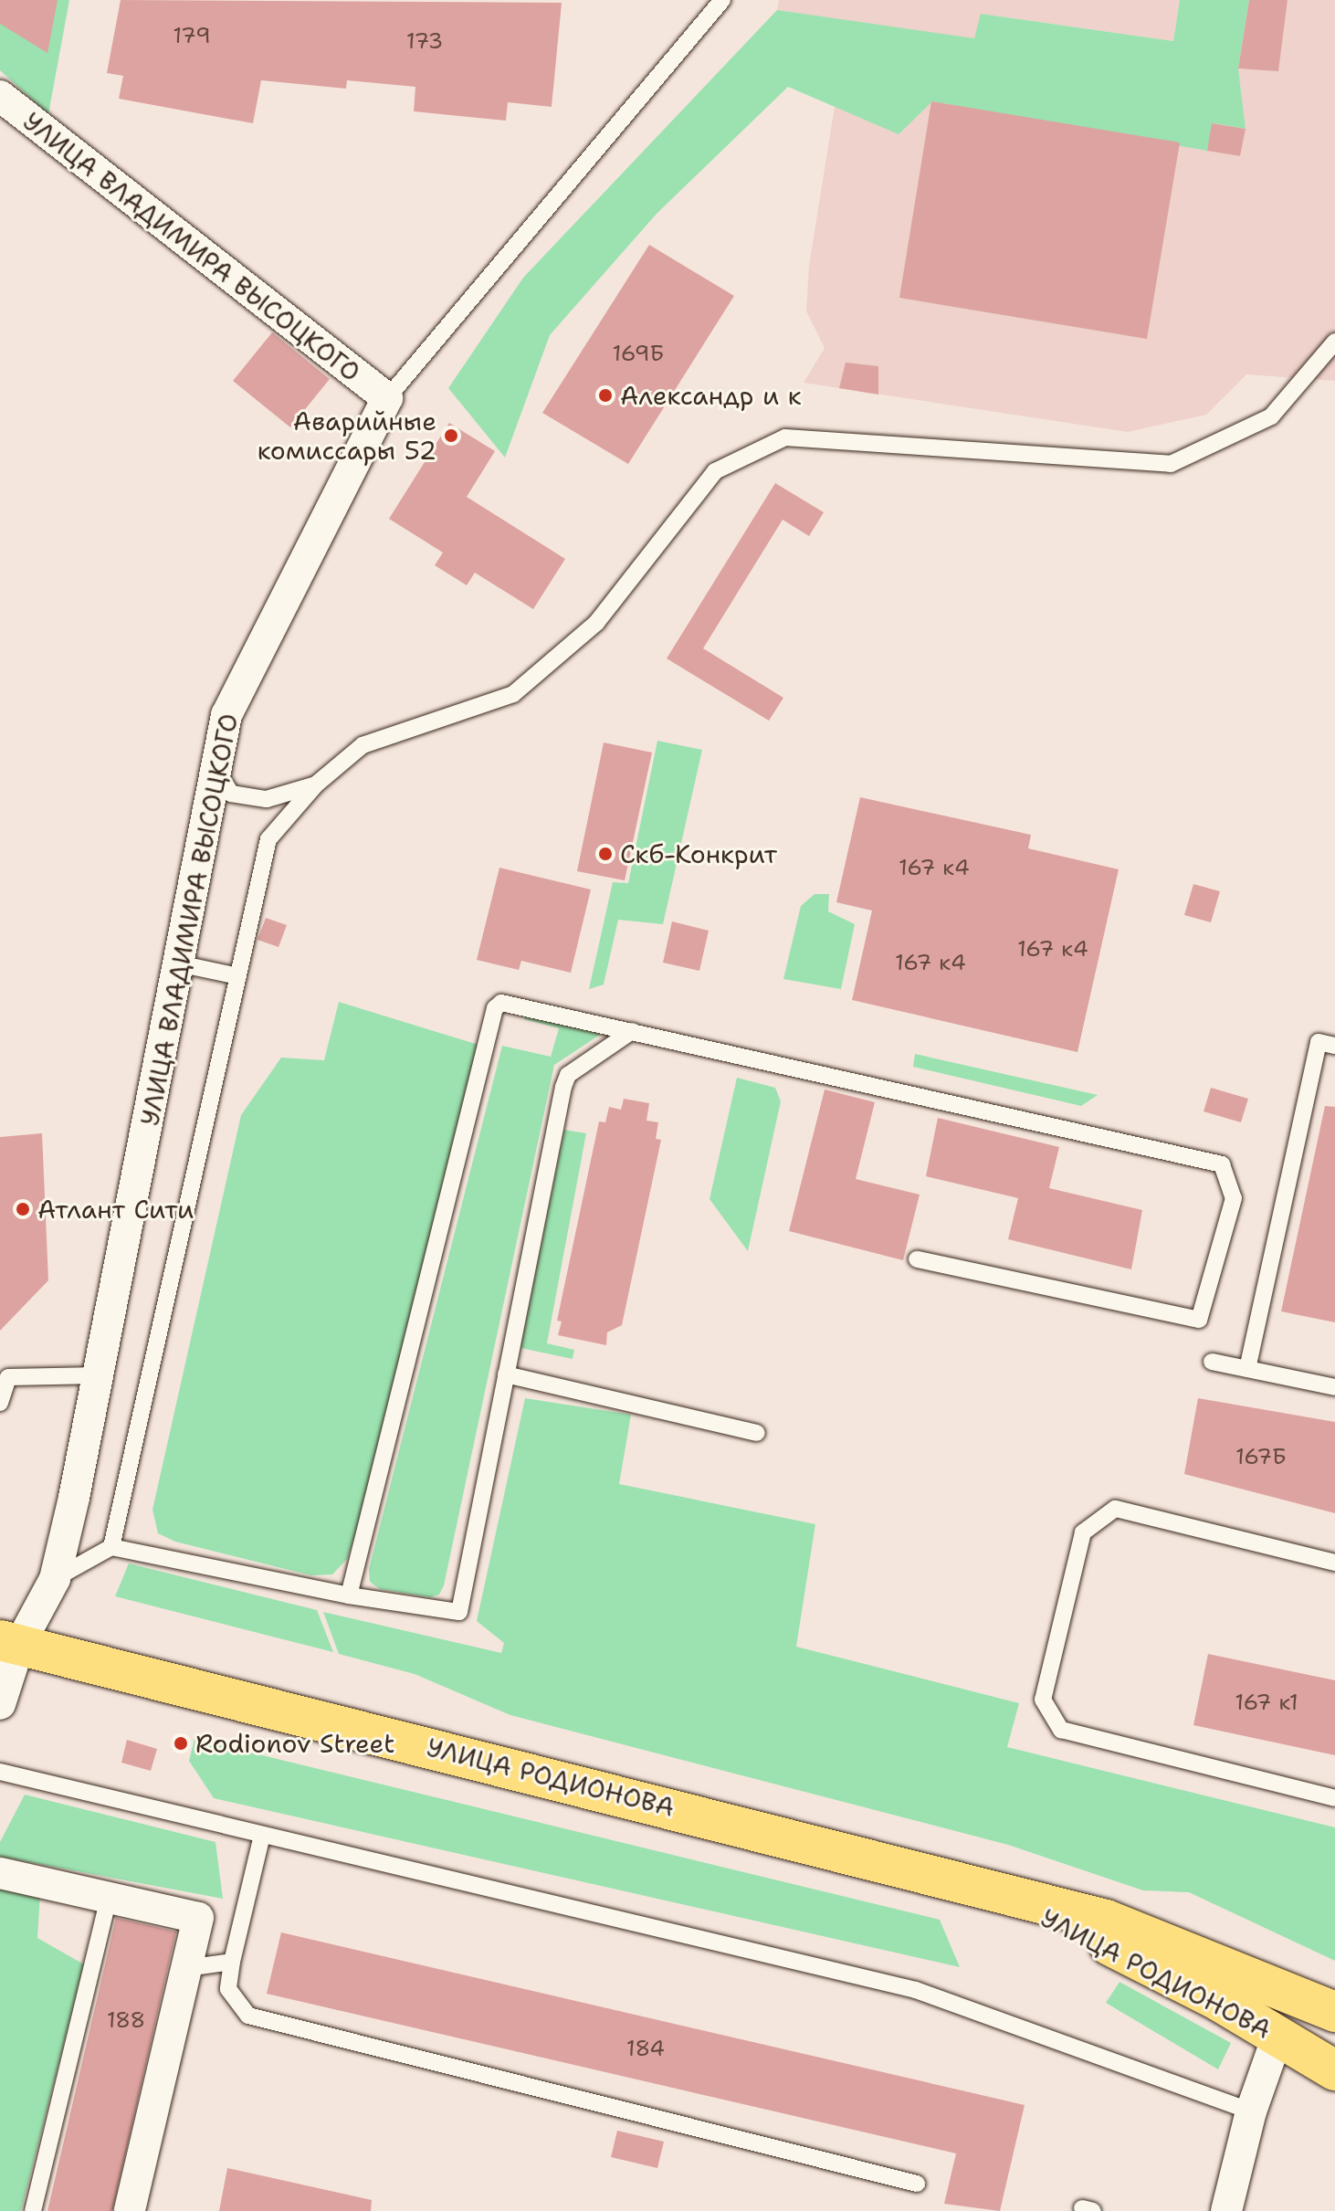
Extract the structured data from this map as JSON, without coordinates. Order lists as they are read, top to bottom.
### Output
{
  "streets": {
    "main road": ["УЛИЦА РОДИОНОВА"],
    "street": ["УЛИЦА ВЛАДИМИРА ВЫСОЦКОГО"]
  },
  "crossings": [
    ["УЛИЦА ВЛАДИМИРА ВЫСОЦКОГО", "УЛИЦА РОДИОНОВА"]
  ],
  "places": [
    "Александр и к",
    "Аварийные комиссары 52",
    "Скб-Конкрит",
    "Атлант Сити",
    "Rodionov Street"
  ],
  "house_numbers": [
    "179",
    "173",
    "169Б",
    "167 к4",
    "167 к4",
    "167 к4",
    "167Б",
    "167 к1",
    "188",
    "184"
  ]
}
